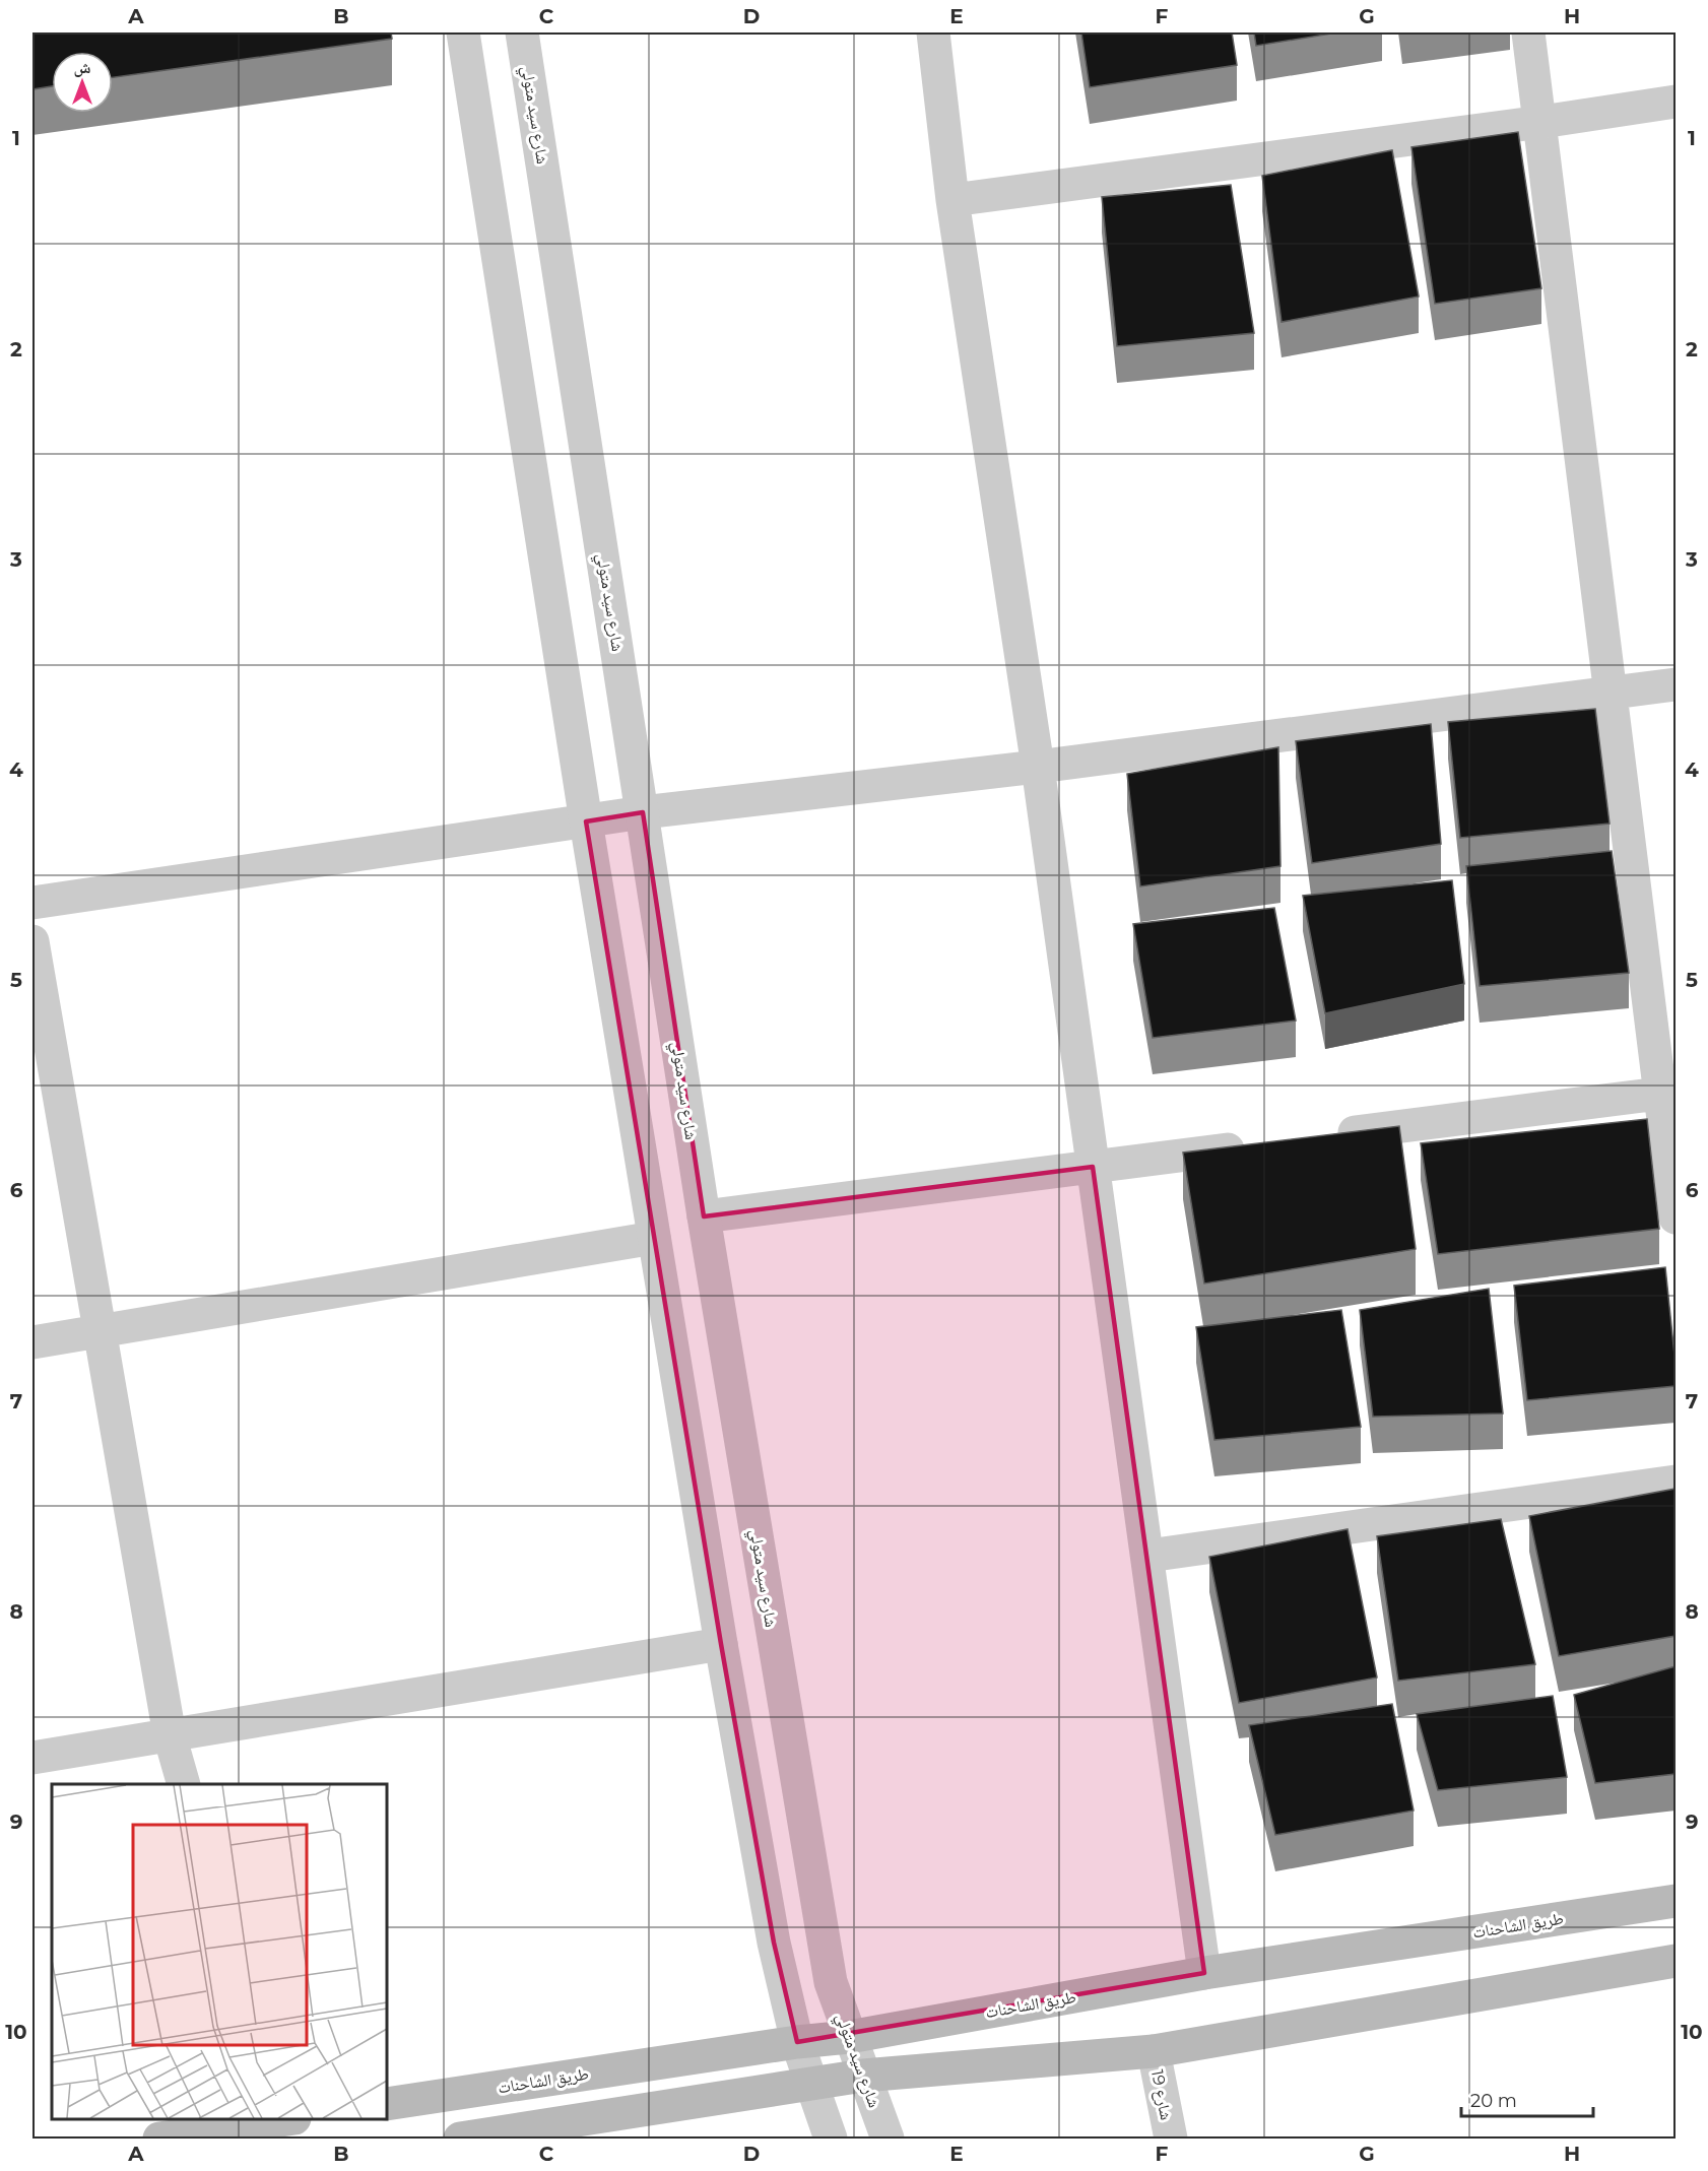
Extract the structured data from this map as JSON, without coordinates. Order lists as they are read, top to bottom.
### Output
{
  "streets": {
    "main road": ["طريق الشاحنات"],
    "street": ["شارع سيد متولي", "شارع 19"]
  },
  "crossings": [
    ["شارع سيد متولي", "طريق الشاحنات"]
  ],
  "scale_bar": "20 m",
  "north": "top",
  "grid": {
    "columns": [
      "A",
      "B",
      "C",
      "D",
      "E",
      "F",
      "G",
      "H"
    ],
    "rows": [
      "1",
      "2",
      "3",
      "4",
      "5",
      "6",
      "7",
      "8",
      "9",
      "10"
    ]
  }
}
